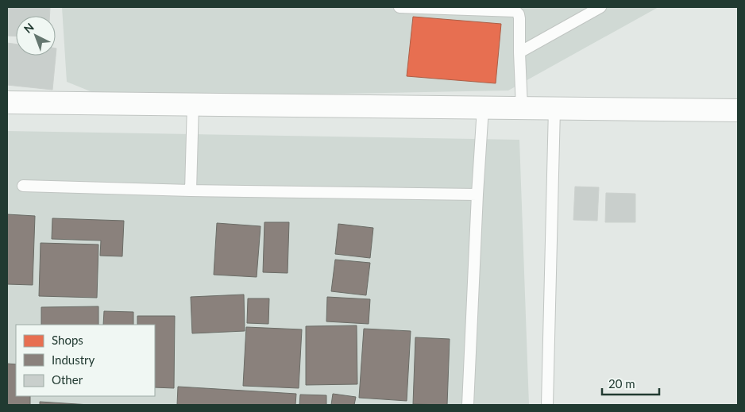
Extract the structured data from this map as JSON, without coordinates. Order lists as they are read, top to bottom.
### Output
{
  "legend": ["Shops", "Industry", "Other"],
  "scale_bar": "20 m",
  "north": "top left"
}
